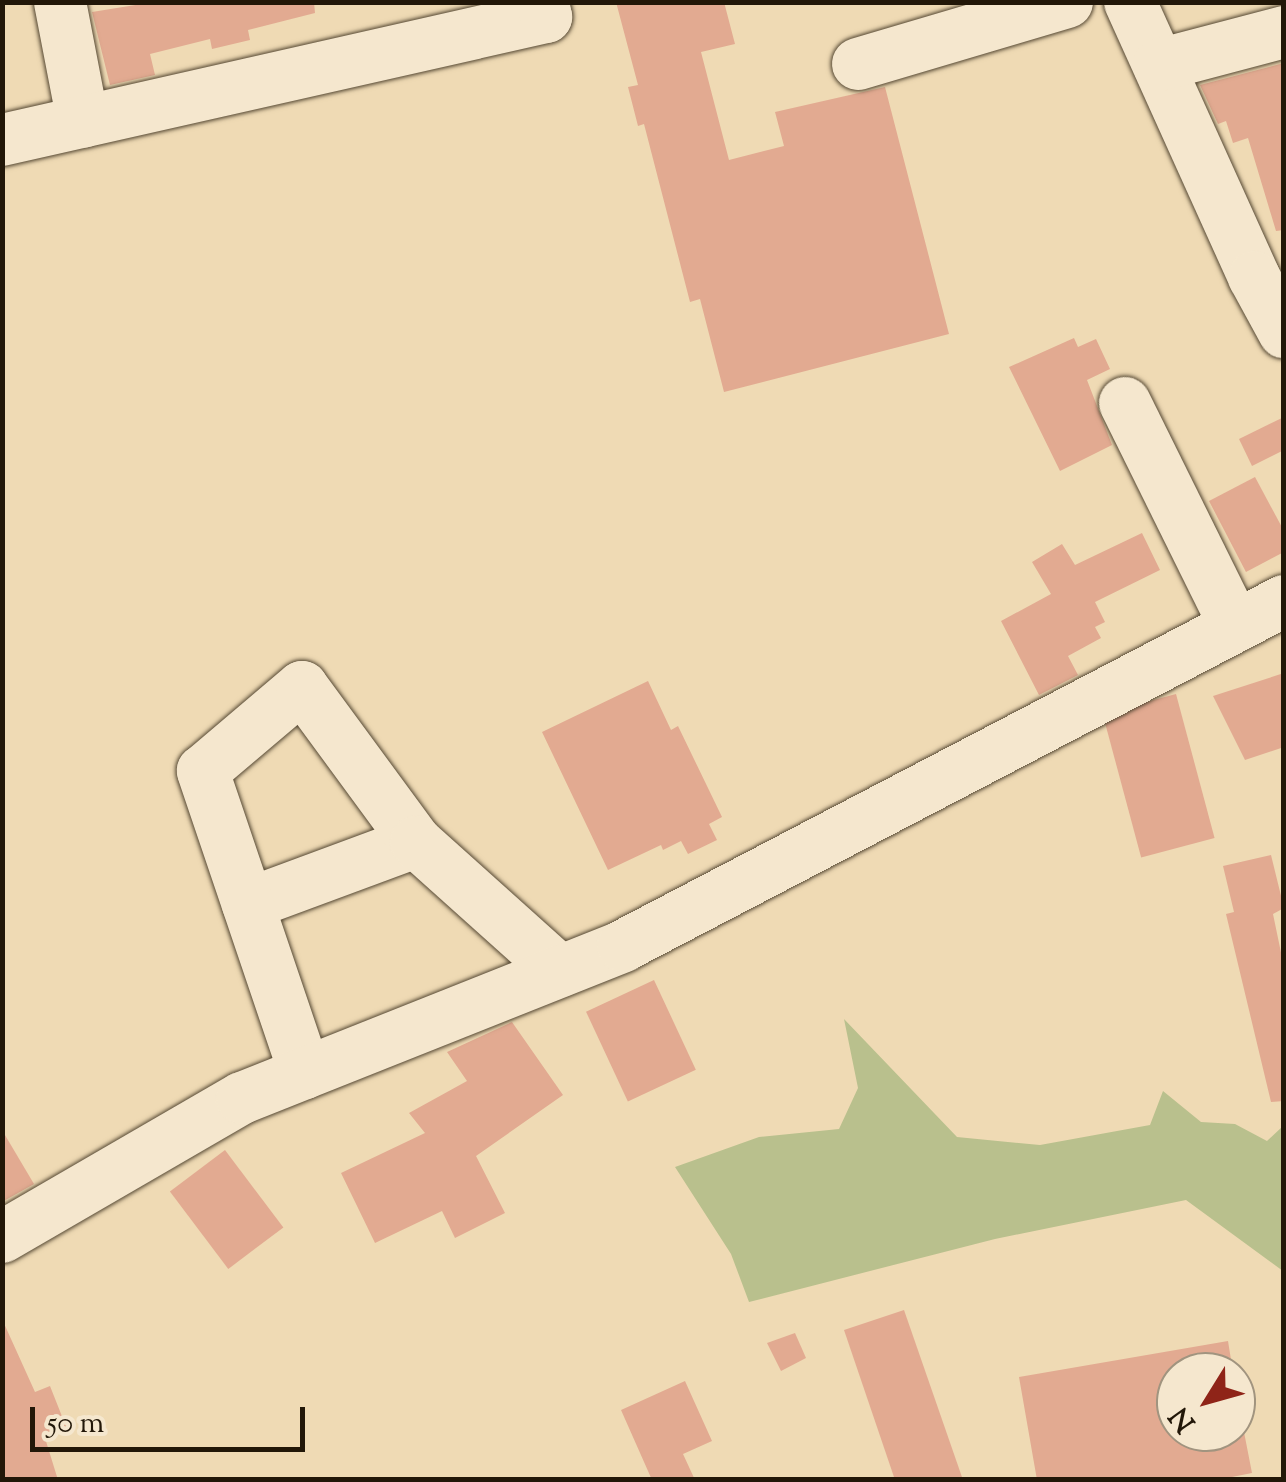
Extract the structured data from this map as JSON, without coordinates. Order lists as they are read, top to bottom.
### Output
{
  "scale_bar": "50 m",
  "north": "bottom left"
}
